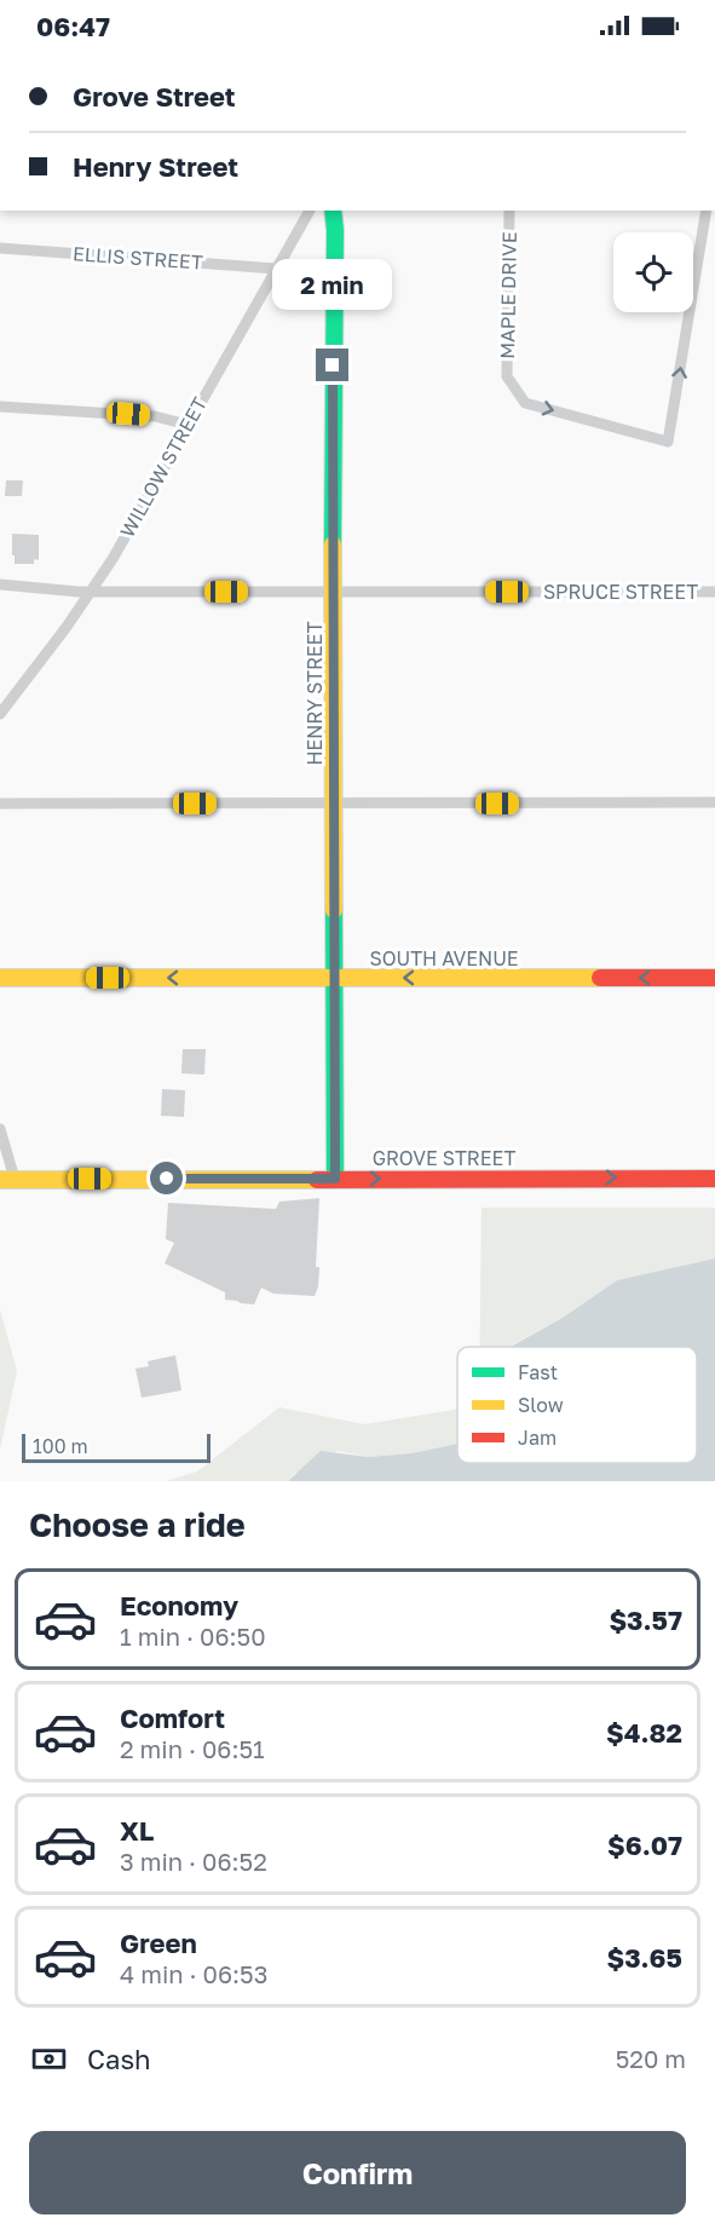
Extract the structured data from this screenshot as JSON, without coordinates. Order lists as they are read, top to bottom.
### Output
{
  "streets": {
    "main road": ["HENRY STREET", "SOUTH AVENUE", "GROVE STREET"],
    "street": [
      "ELLIS STREET",
      "MAPLE DRIVE",
      "WILLOW STREET",
      "SPRUCE STREET"
    ]
  },
  "crossings": [
    ["ELLIS STREET", "WILLOW STREET"],
    ["WILLOW STREET", "SPRUCE STREET"],
    ["SPRUCE STREET", "HENRY STREET"],
    ["HENRY STREET", "SOUTH AVENUE"],
    ["HENRY STREET", "GROVE STREET"]
  ],
  "one_way": ["SOUTH AVENUE", "GROVE STREET"],
  "legend": ["Fast", "Slow", "Jam"],
  "scale_bar": "100 m",
  "page": {
    "status": "06:47",
    "banner": ["Grove Street", "Henry Street"],
    "bubble": "2 min",
    "scale": "100 m",
    "heading": "Choose a ride",
    "list": [
      {
        "name": "Economy",
        "note": "1 min · 06:50",
        "value": "$3.57"
      },
      {
        "name": "Comfort",
        "note": "2 min · 06:51",
        "value": "$4.82"
      },
      {
        "name": "XL",
        "note": "3 min · 06:52",
        "value": "$6.07"
      },
      {
        "name": "Green",
        "note": "4 min · 06:53",
        "value": "$3.65"
      }
    ],
    "pay": ["Cash", "520 m"],
    "buttons": "Confirm"
  }
}
